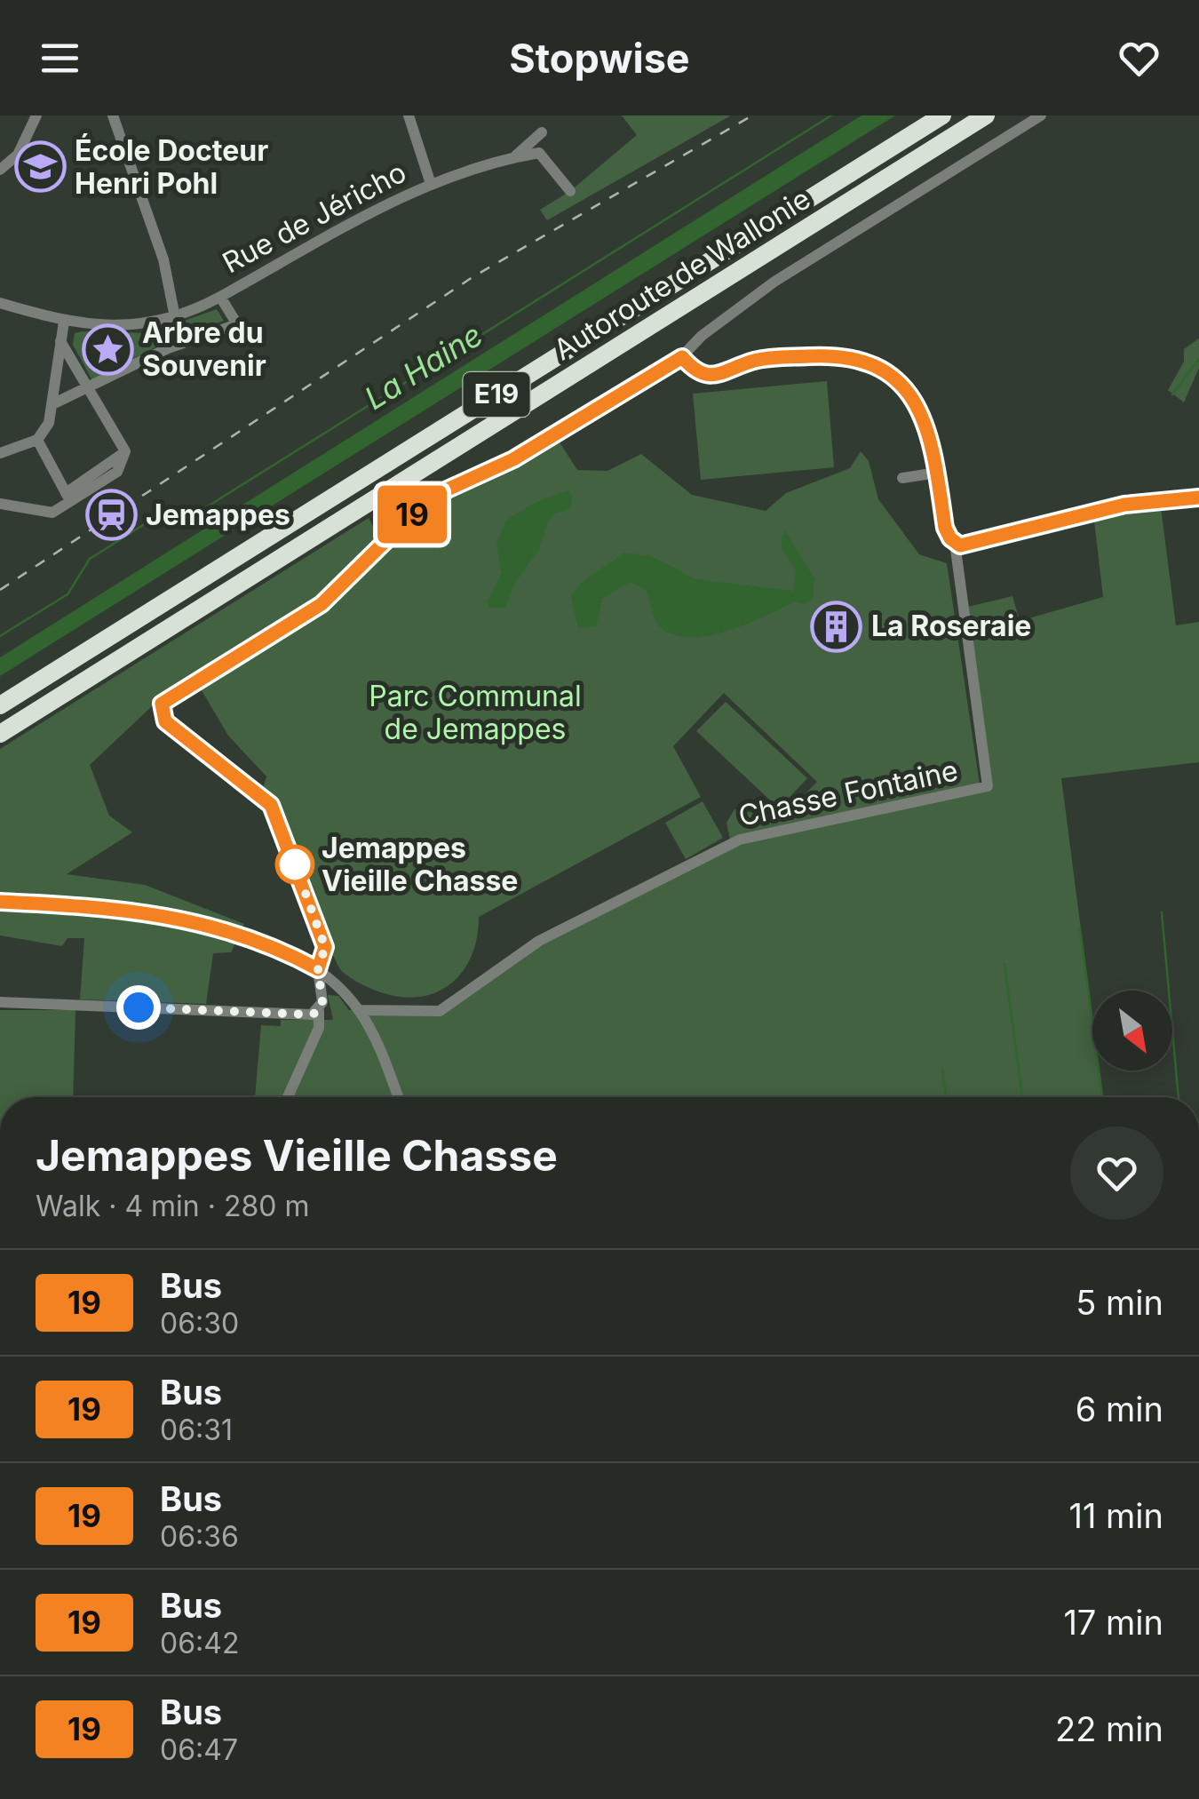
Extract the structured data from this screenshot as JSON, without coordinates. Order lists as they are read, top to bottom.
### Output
{
  "streets": {
    "highway": ["Autoroute de Wallonie", "E19"],
    "street": ["Rue de Jéricho", "Chasse Fontaine"]
  },
  "water": ["La Haine"],
  "parks": ["Parc Communal de Jemappes"],
  "places": {
    "school or university": ["École Docteur Henri Pohl"],
    "place": ["Arbre du Souvenir"],
    "station": ["Jemappes"],
    "building": ["La Roseraie"],
    "other": ["Jemappes Vieille Chasse"]
  },
  "lines": ["bus line 19"],
  "north": "bottom right",
  "page": {
    "header": "Stopwise",
    "on_map": "19",
    "heading": ["Jemappes Vieille Chasse", "Walk · 4 min · 280 m"],
    "list": [
      {
        "mark": "19",
        "name": "Bus",
        "note": "06:30",
        "value": "5 min"
      },
      {
        "mark": "19",
        "name": "Bus",
        "note": "06:31",
        "value": "6 min"
      },
      {
        "mark": "19",
        "name": "Bus",
        "note": "06:36",
        "value": "11 min"
      },
      {
        "mark": "19",
        "name": "Bus",
        "note": "06:42",
        "value": "17 min"
      },
      {
        "mark": "19",
        "name": "Bus",
        "note": "06:47",
        "value": "22 min"
      }
    ]
  }
}
